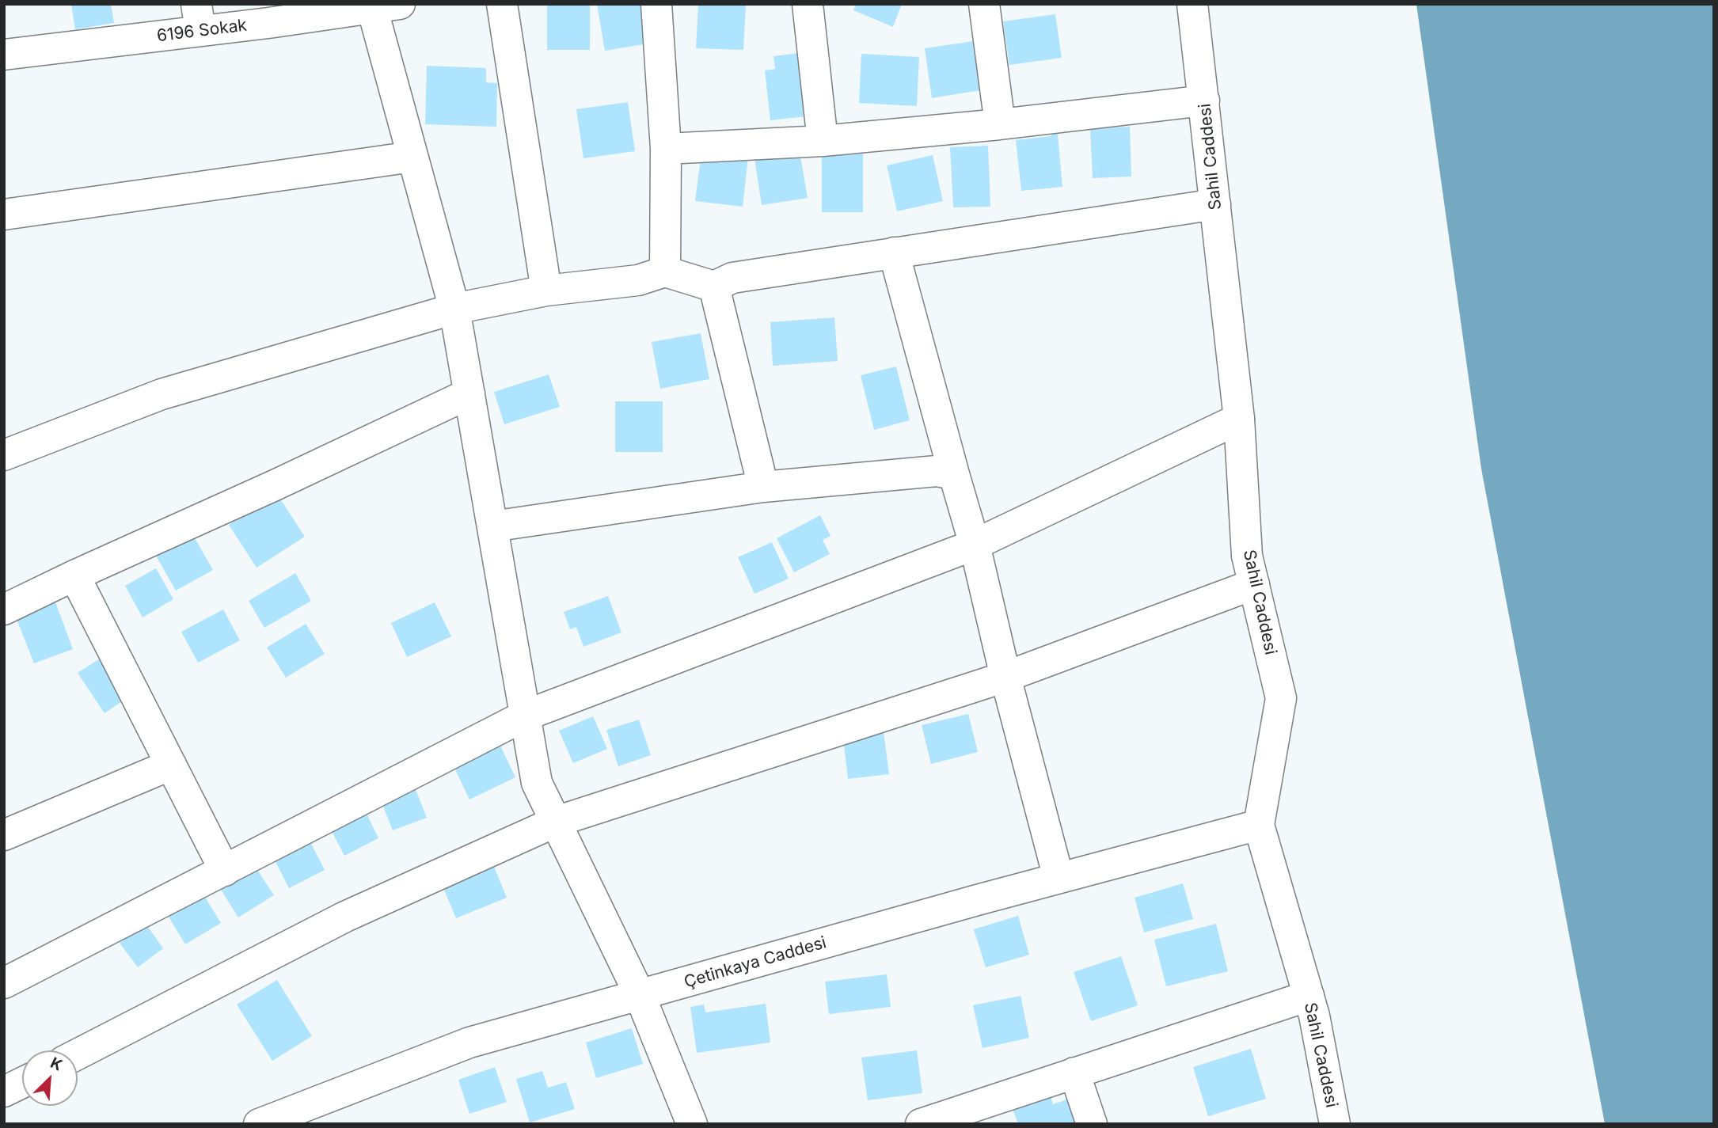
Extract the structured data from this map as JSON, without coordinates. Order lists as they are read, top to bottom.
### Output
{
  "streets": {
    "street": ["6196 Sokak", "Sahil Caddesi", "Çetinkaya Caddesi"]
  },
  "crossings": [
    ["Sahil Caddesi", "Çetinkaya Caddesi"]
  ],
  "north": "top right"
}
